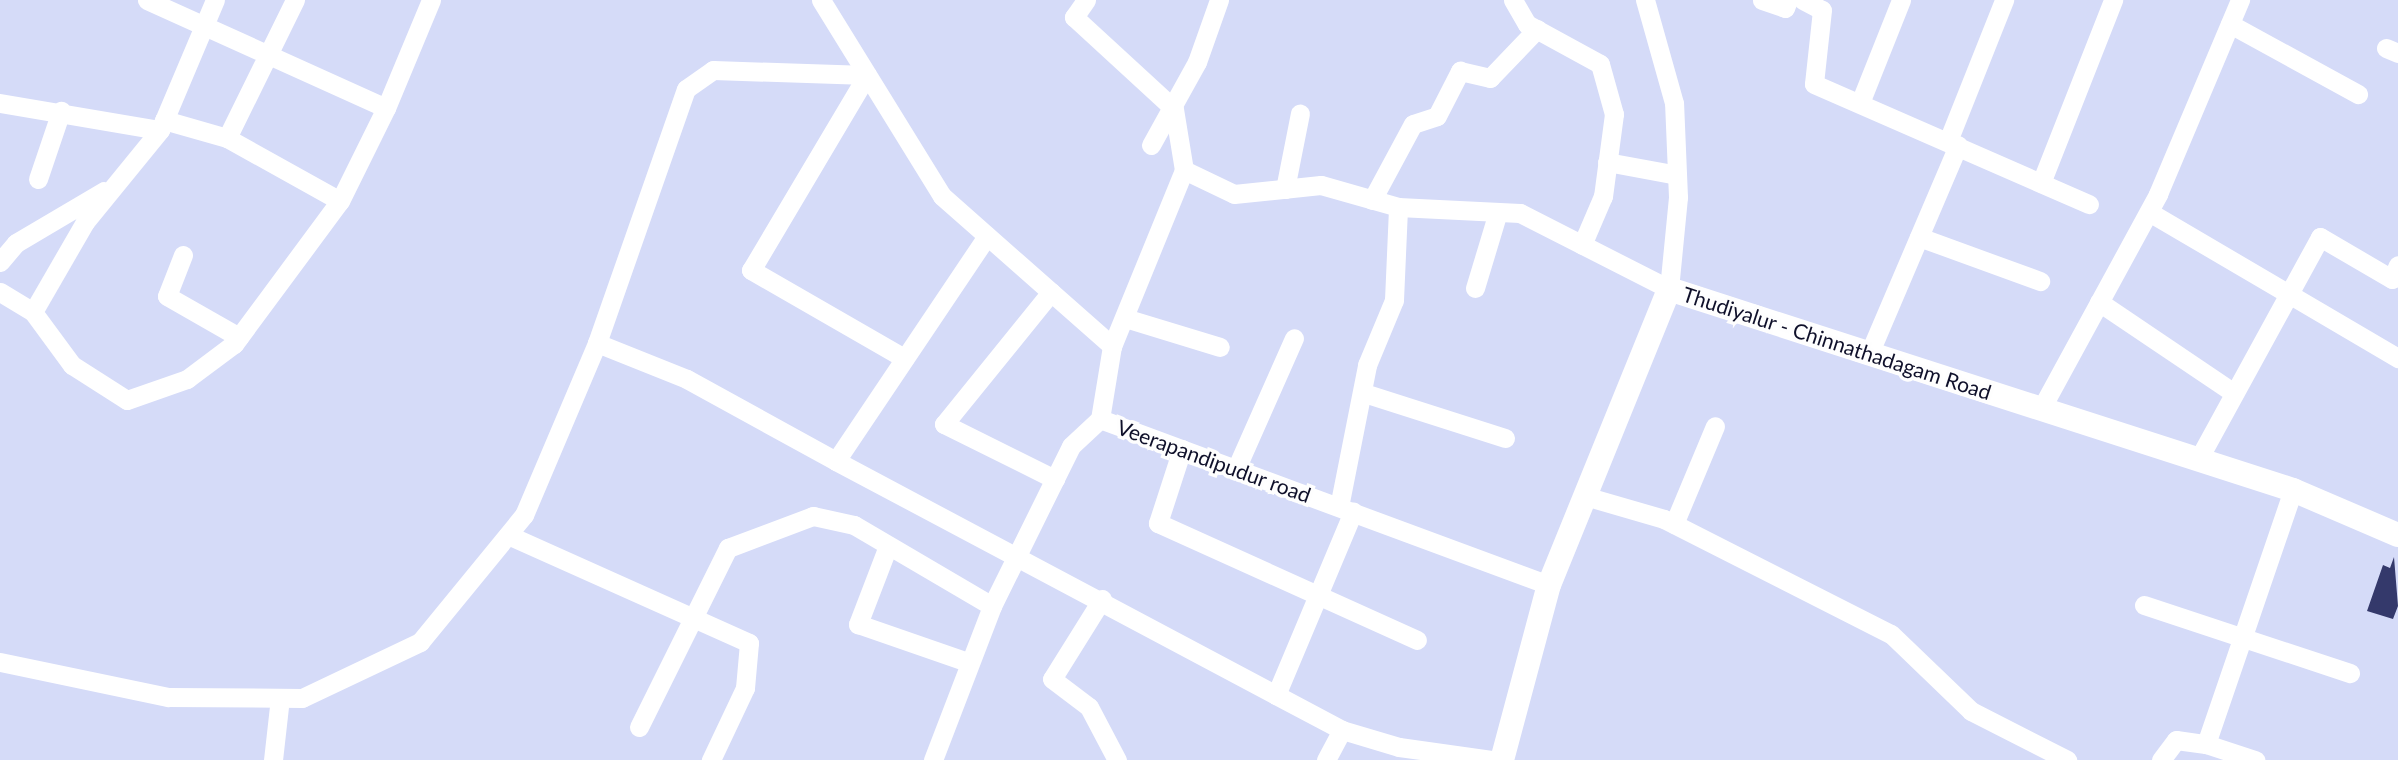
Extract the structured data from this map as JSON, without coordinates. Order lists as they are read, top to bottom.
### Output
{
  "streets": {
    "main road": ["Thudiyalur - Chinnathadagam Road"],
    "street": ["Veerapandipudur road"]
  },
  "crossings": [
    ["Thudiyalur - Chinnathadagam Road", "Veerapandipudur road"]
  ]
}
